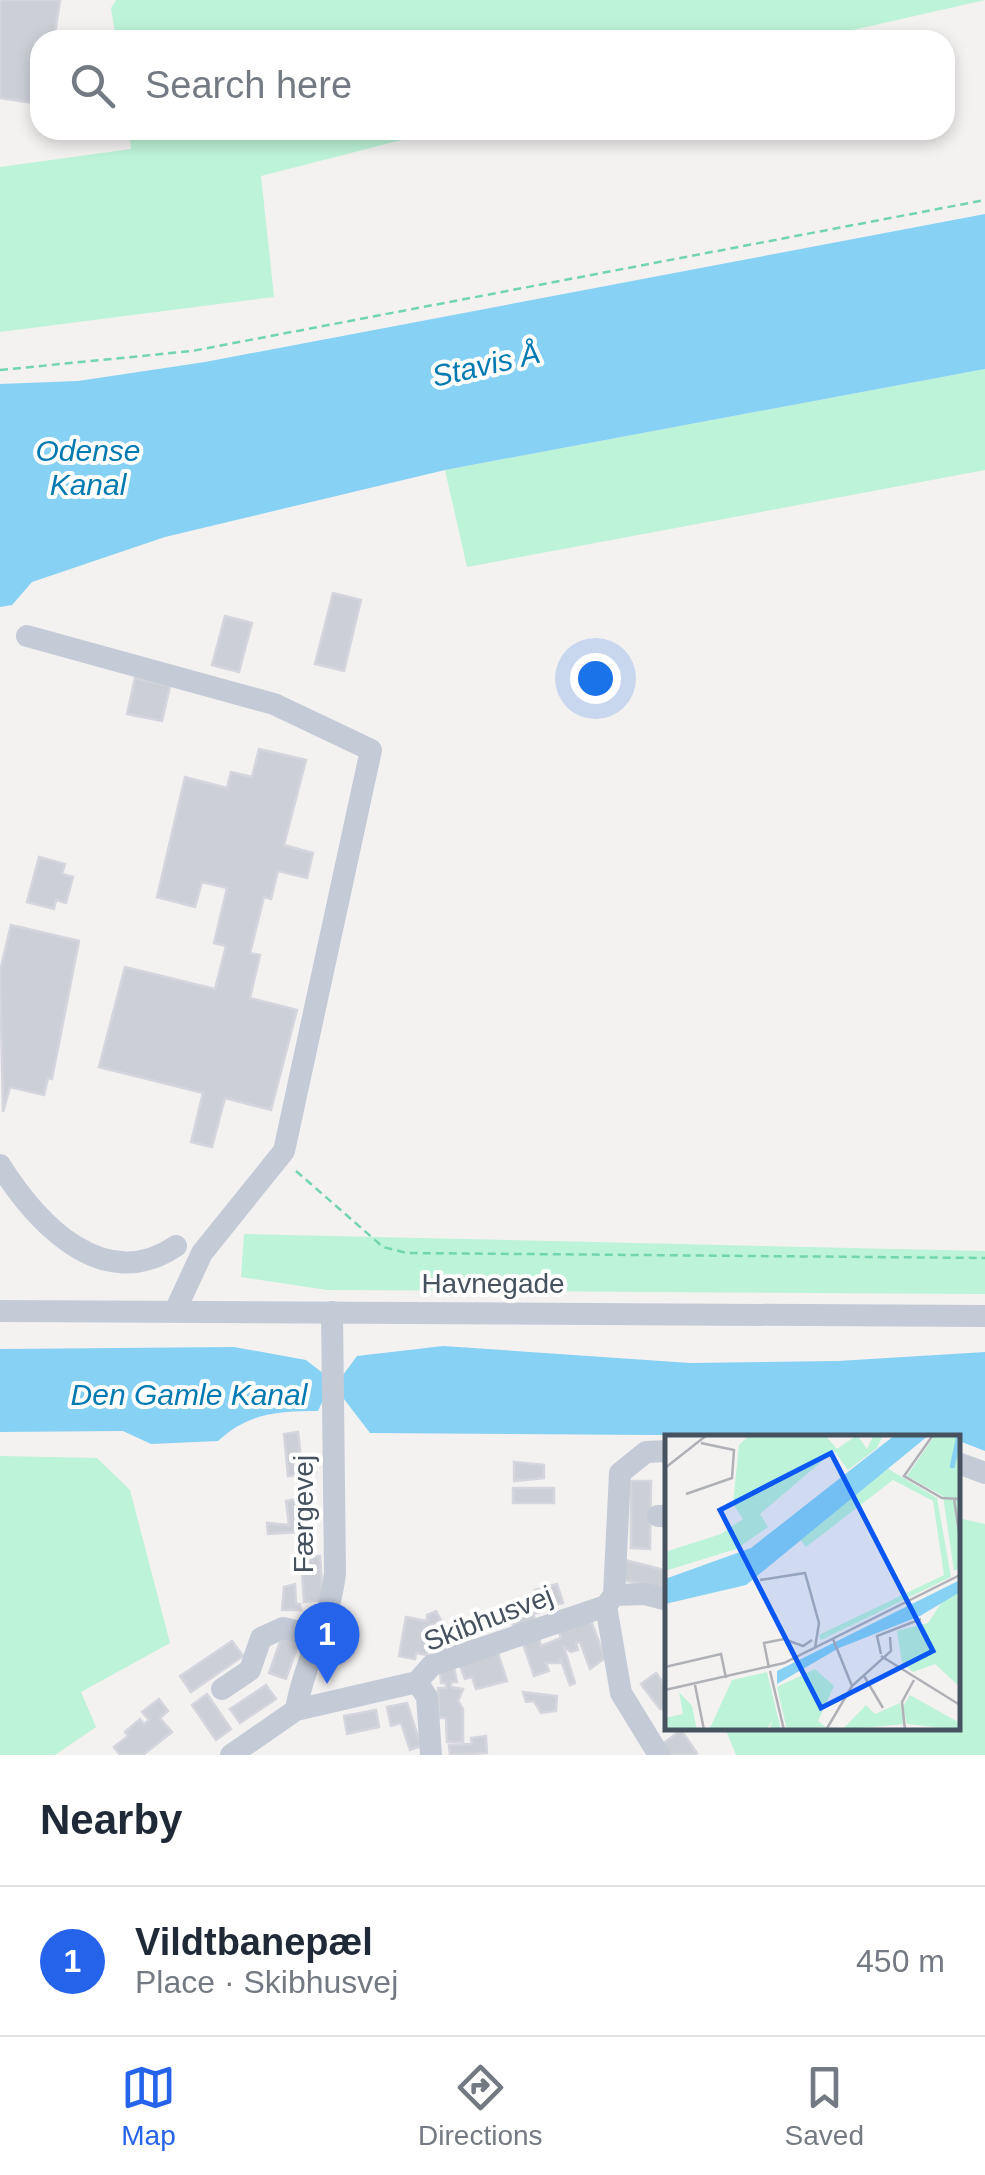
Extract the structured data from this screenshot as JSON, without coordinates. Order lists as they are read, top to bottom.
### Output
{
  "streets": {
    "street": ["Havnegade", "Færgevej", "Skibhusvej"]
  },
  "crossings": [
    ["Havnegade", "Færgevej"],
    ["Færgevej", "Skibhusvej"]
  ],
  "water": ["Stavis Å", "Odense Kanal", "Den Gamle Kanal"],
  "page": {
    "search": "Search here",
    "pins": "1",
    "heading": "Nearby",
    "list": [
      {
        "mark": "1",
        "name": "Vildtbanepæl",
        "note": "Place · Skibhusvej",
        "value": "450 m"
      }
    ],
    "nav": ["Map", "Directions", "Saved"]
  }
}
